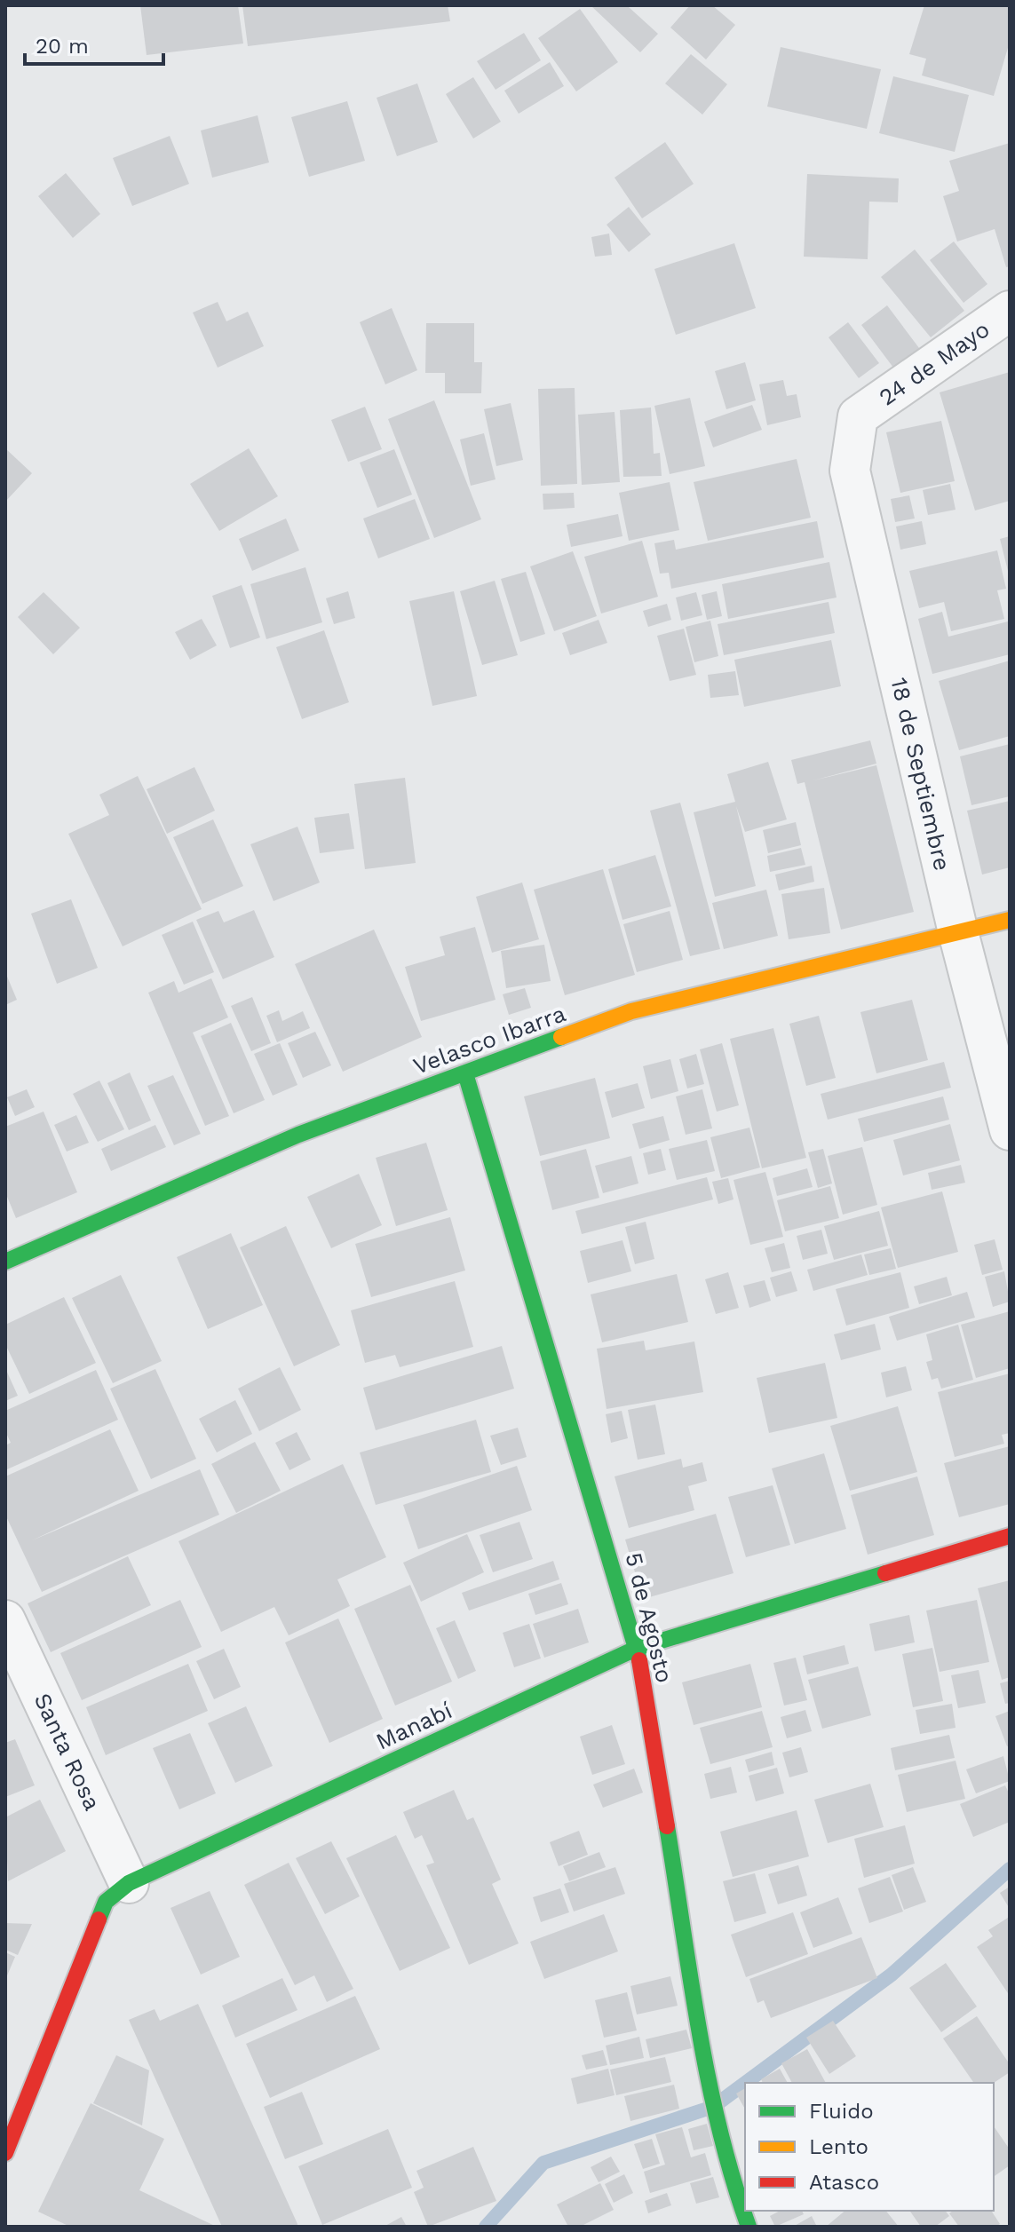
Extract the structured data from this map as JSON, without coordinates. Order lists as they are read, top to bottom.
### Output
{
  "streets": {
    "street": [
      "24 de Mayo",
      "18 de Septiembre",
      "Velasco Ibarra",
      "5 de Agosto",
      "Manabí",
      "Santa Rosa"
    ]
  },
  "crossings": [
    ["24 de Mayo", "18 de Septiembre"],
    ["18 de Septiembre", "Velasco Ibarra"],
    ["Velasco Ibarra", "5 de Agosto"],
    ["5 de Agosto", "Manabí"],
    ["Manabí", "Santa Rosa"]
  ],
  "legend": ["Fluido", "Lento", "Atasco"],
  "scale_bar": "20 m"
}
